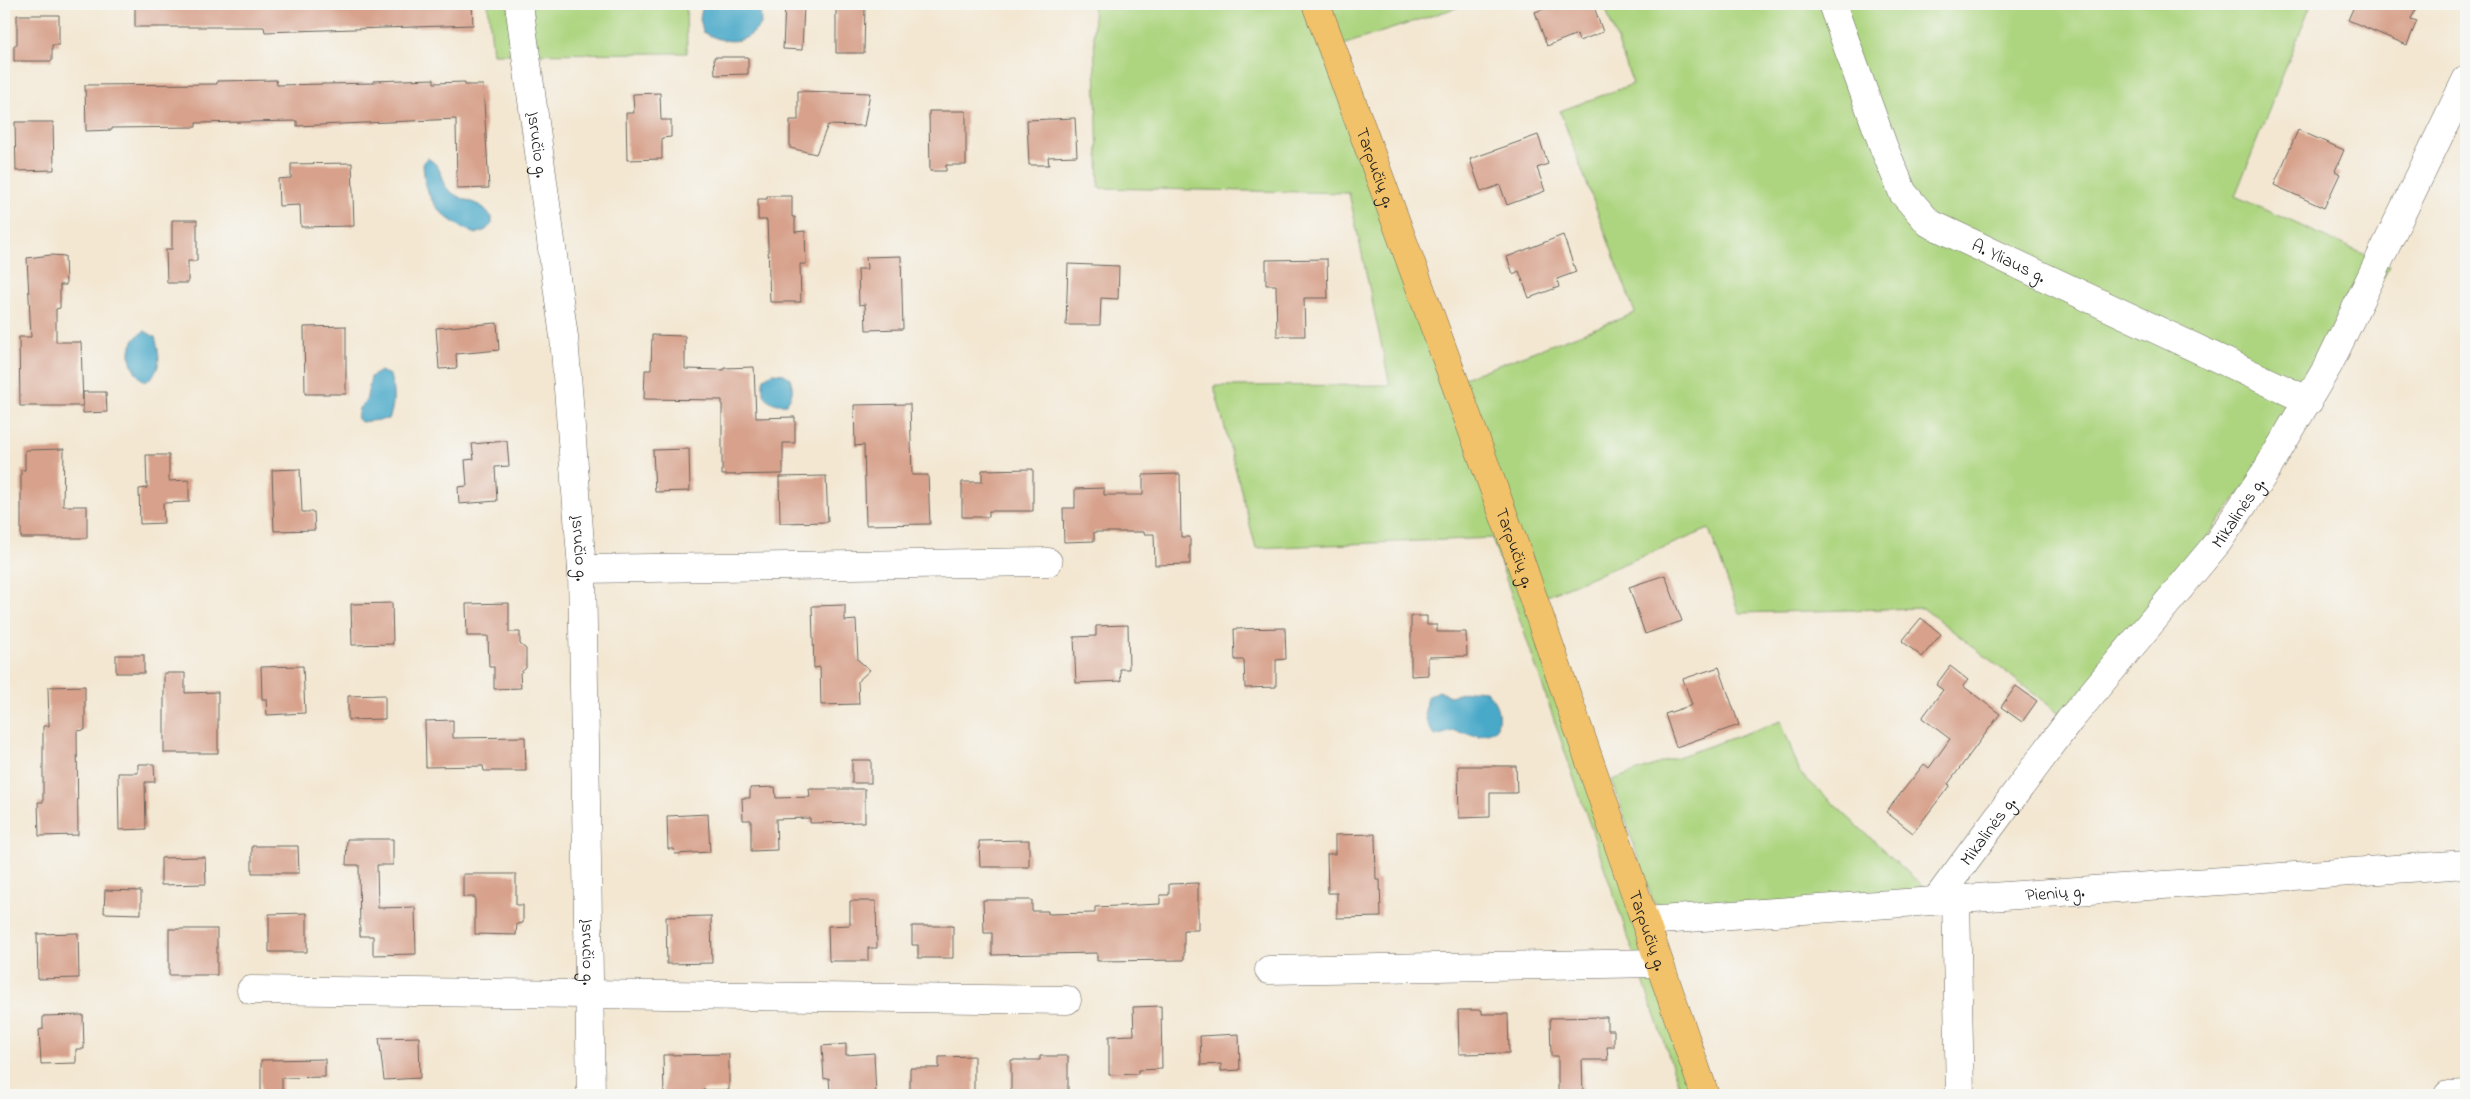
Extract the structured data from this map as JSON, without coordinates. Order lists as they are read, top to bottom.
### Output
{
  "streets": {
    "main road": ["Tarpučių g."],
    "street": [
      "Įsručio g.",
      "A. Yliaus g.",
      "Mikalinės g.",
      "Pienių g."
    ]
  },
  "crossings": [
    ["Tarpučių g.", "Pienių g."],
    ["A. Yliaus g.", "Mikalinės g."],
    ["Mikalinės g.", "Pienių g."]
  ]
}
